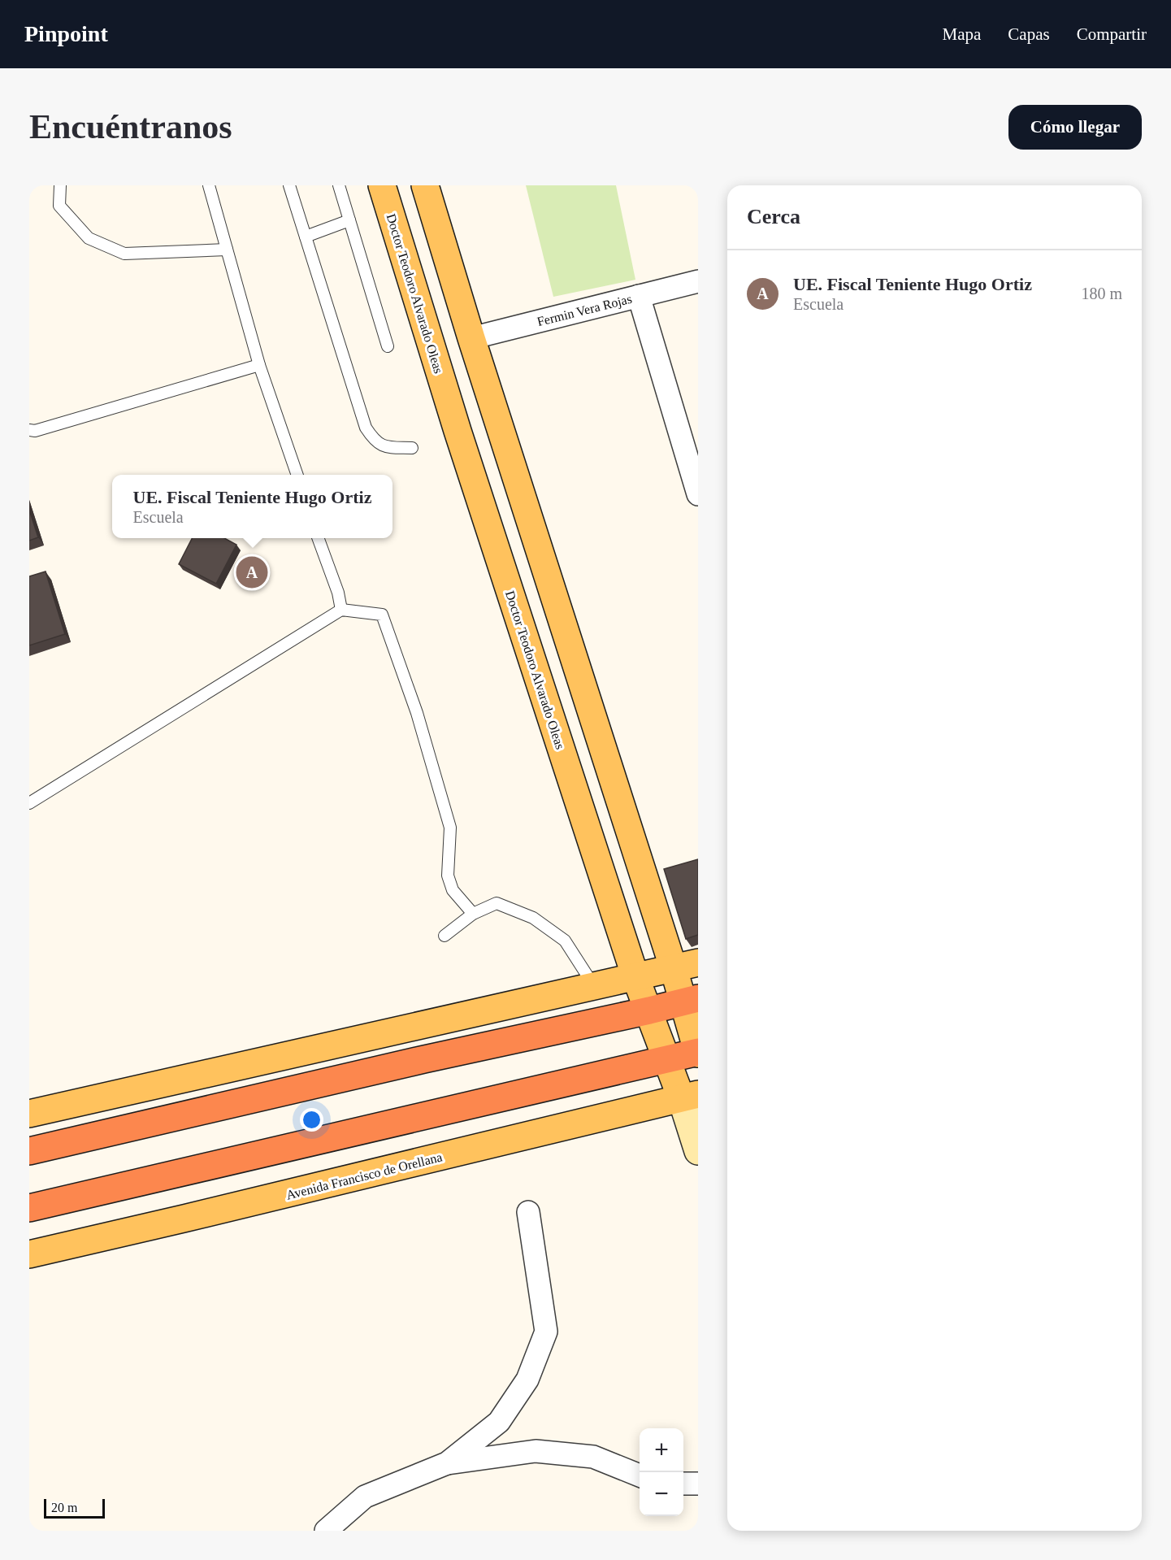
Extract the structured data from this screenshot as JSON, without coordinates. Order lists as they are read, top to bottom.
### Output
{
  "streets": {
    "main road": ["Doctor Teodoro Alvarado Oleas", "Avenida Francisco de Orellana"],
    "street": ["Fermin Vera Rojas"]
  },
  "crossings": [
    ["Doctor Teodoro Alvarado Oleas", "Avenida Francisco de Orellana"]
  ],
  "scale_bar": "20 m",
  "page": {
    "header": "Pinpoint",
    "nav": ["Mapa", "Capas", "Compartir"],
    "buttons": "Cómo llegar",
    "title": "Encuéntranos",
    "heading": "Cerca",
    "list": [
      {
        "mark": "A",
        "name": "UE. Fiscal Teniente Hugo Ortiz",
        "note": "Escuela",
        "value": "180 m"
      }
    ],
    "popup": ["UE. Fiscal Teniente Hugo Ortiz", "Escuela"],
    "pins": "A",
    "map_buttons": ["+", "−"],
    "scale": "20 m"
  }
}
